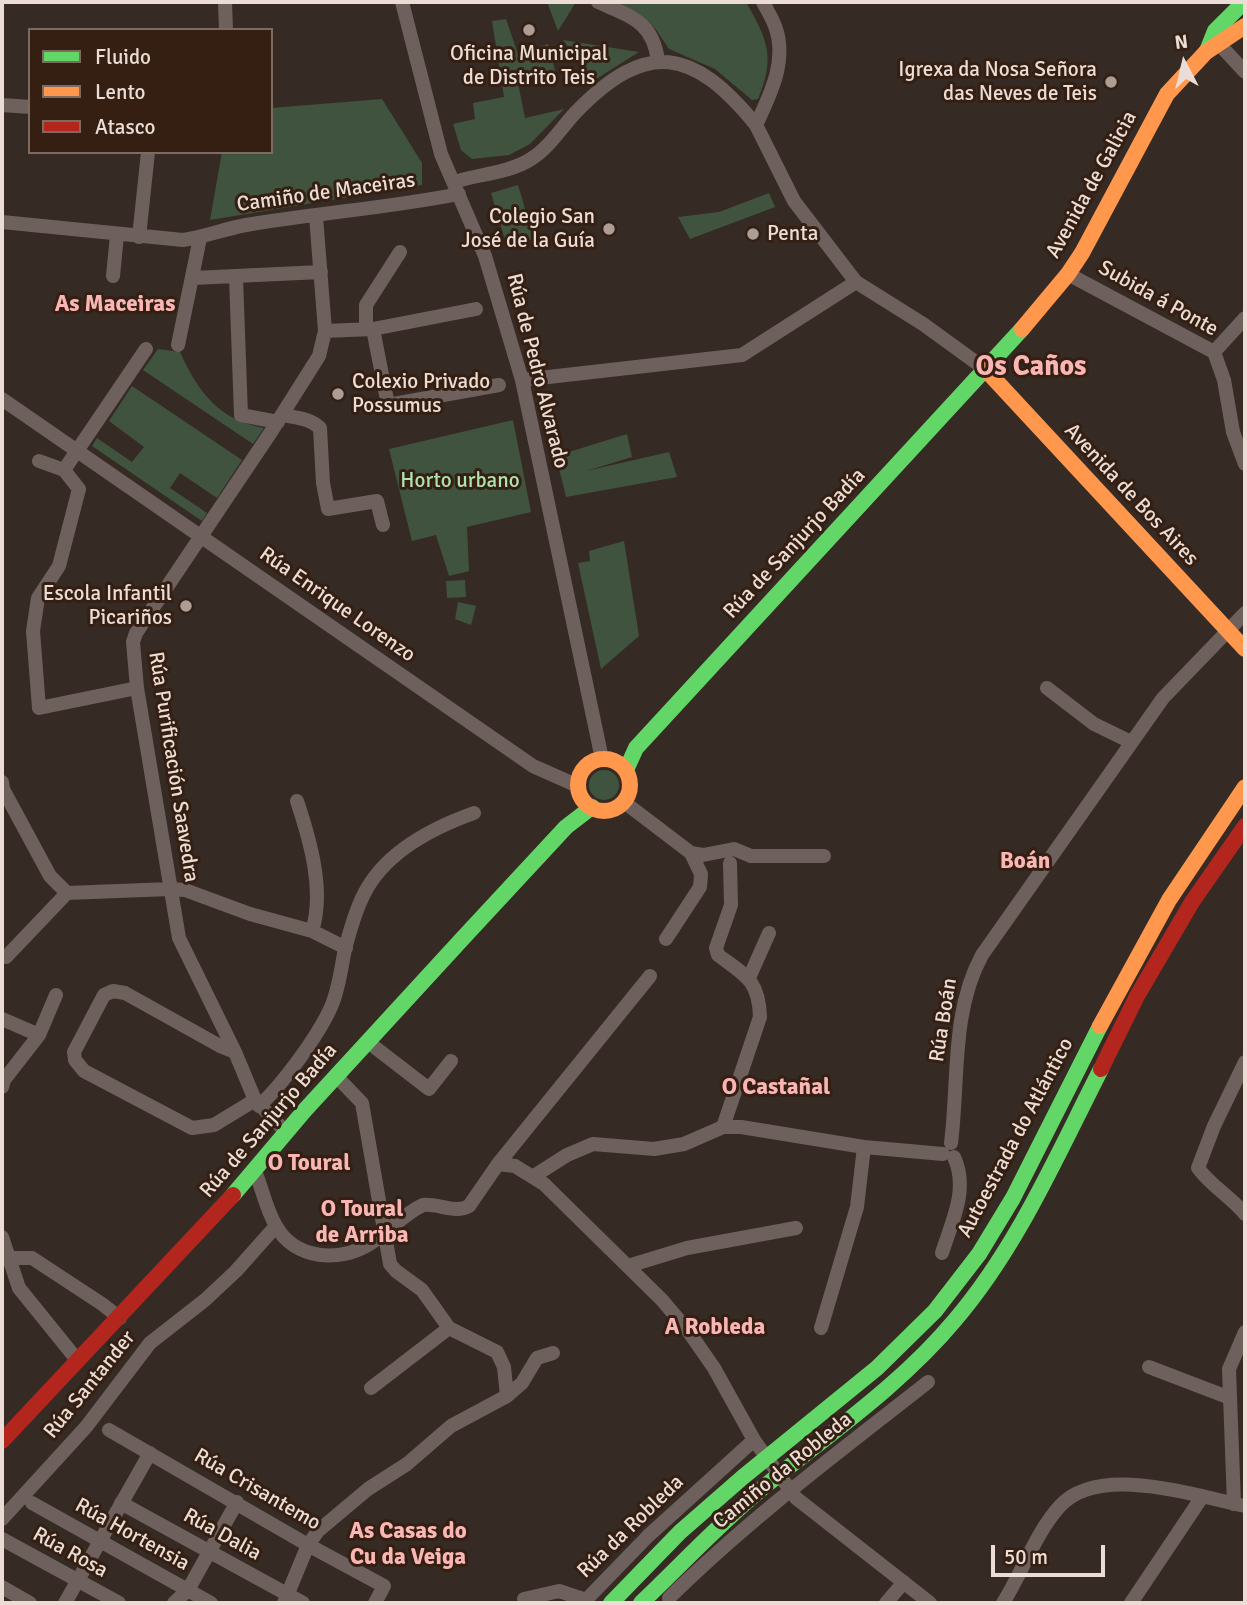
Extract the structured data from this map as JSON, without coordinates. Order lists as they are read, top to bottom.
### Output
{
  "streets": {
    "main road": [
      "Avenida de Galicia",
      "Avenida de Bos Aires",
      "Rúa de Sanjurjo Badía",
      "Autoestrada do Atlántico"
    ],
    "street": [
      "Camiño de Maceiras",
      "Subida á Ponte",
      "Rúa de Pedro Alvarado",
      "Rúa Enrique Lorenzo",
      "Rúa Purificación Saavedra",
      "Rúa Boán",
      "Rúa Santander",
      "Camiño da Robleda",
      "Rúa Crisantemo",
      "Rúa da Robleda",
      "Rúa Hortensia",
      "Rúa Dalia",
      "Rúa Rosa"
    ]
  },
  "crossings": [
    ["Avenida de Galicia", "Subida á Ponte"],
    ["Avenida de Galicia", "Avenida de Bos Aires"],
    ["Avenida de Galicia", "Rúa de Sanjurjo Badía"],
    ["Camiño de Maceiras", "Rúa de Pedro Alvarado"],
    ["Camiño de Maceiras", "Rúa Purificación Saavedra"],
    ["Rúa de Pedro Alvarado", "Rúa de Sanjurjo Badía"],
    ["Rúa de Pedro Alvarado", "Rúa Enrique Lorenzo"],
    ["Avenida de Bos Aires", "Rúa de Sanjurjo Badía"],
    ["Avenida de Bos Aires", "Rúa Boán"],
    ["Rúa de Sanjurjo Badía", "Rúa Enrique Lorenzo"],
    ["Rúa de Sanjurjo Badía", "Rúa Purificación Saavedra"],
    ["Rúa Enrique Lorenzo", "Rúa Purificación Saavedra"]
  ],
  "districts": [
    "As Maceiras",
    "Os Caños",
    "Boán",
    "O Castañal",
    "O Toural",
    "O Toural de Arriba",
    "A Robleda",
    "As Casas do Cu da Veiga"
  ],
  "parks": ["Horto urbano"],
  "places": [
    "Oficina Municipal de Distrito Teis",
    "Igrexa da Nosa Señora das Neves de Teis",
    "Colegio San José de la Guía",
    "Penta",
    "Colexio Privado Possumus",
    "Escola Infantil Picariños"
  ],
  "legend": ["Fluido", "Lento", "Atasco"],
  "scale_bar": "50 m",
  "north": "top"
}
